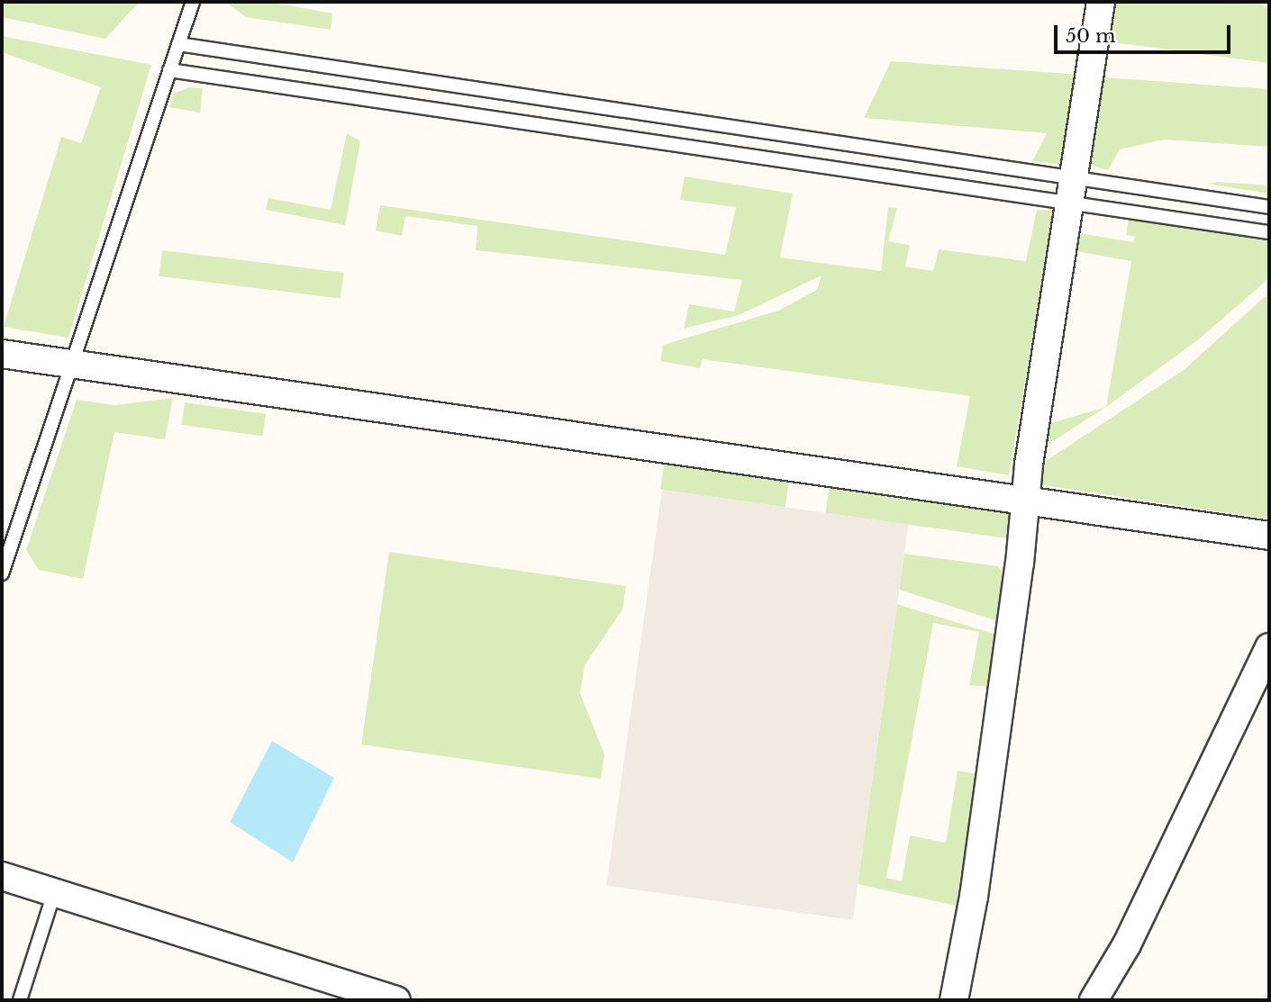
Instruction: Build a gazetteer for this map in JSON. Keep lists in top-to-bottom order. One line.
{"scale_bar":"50 m"}
